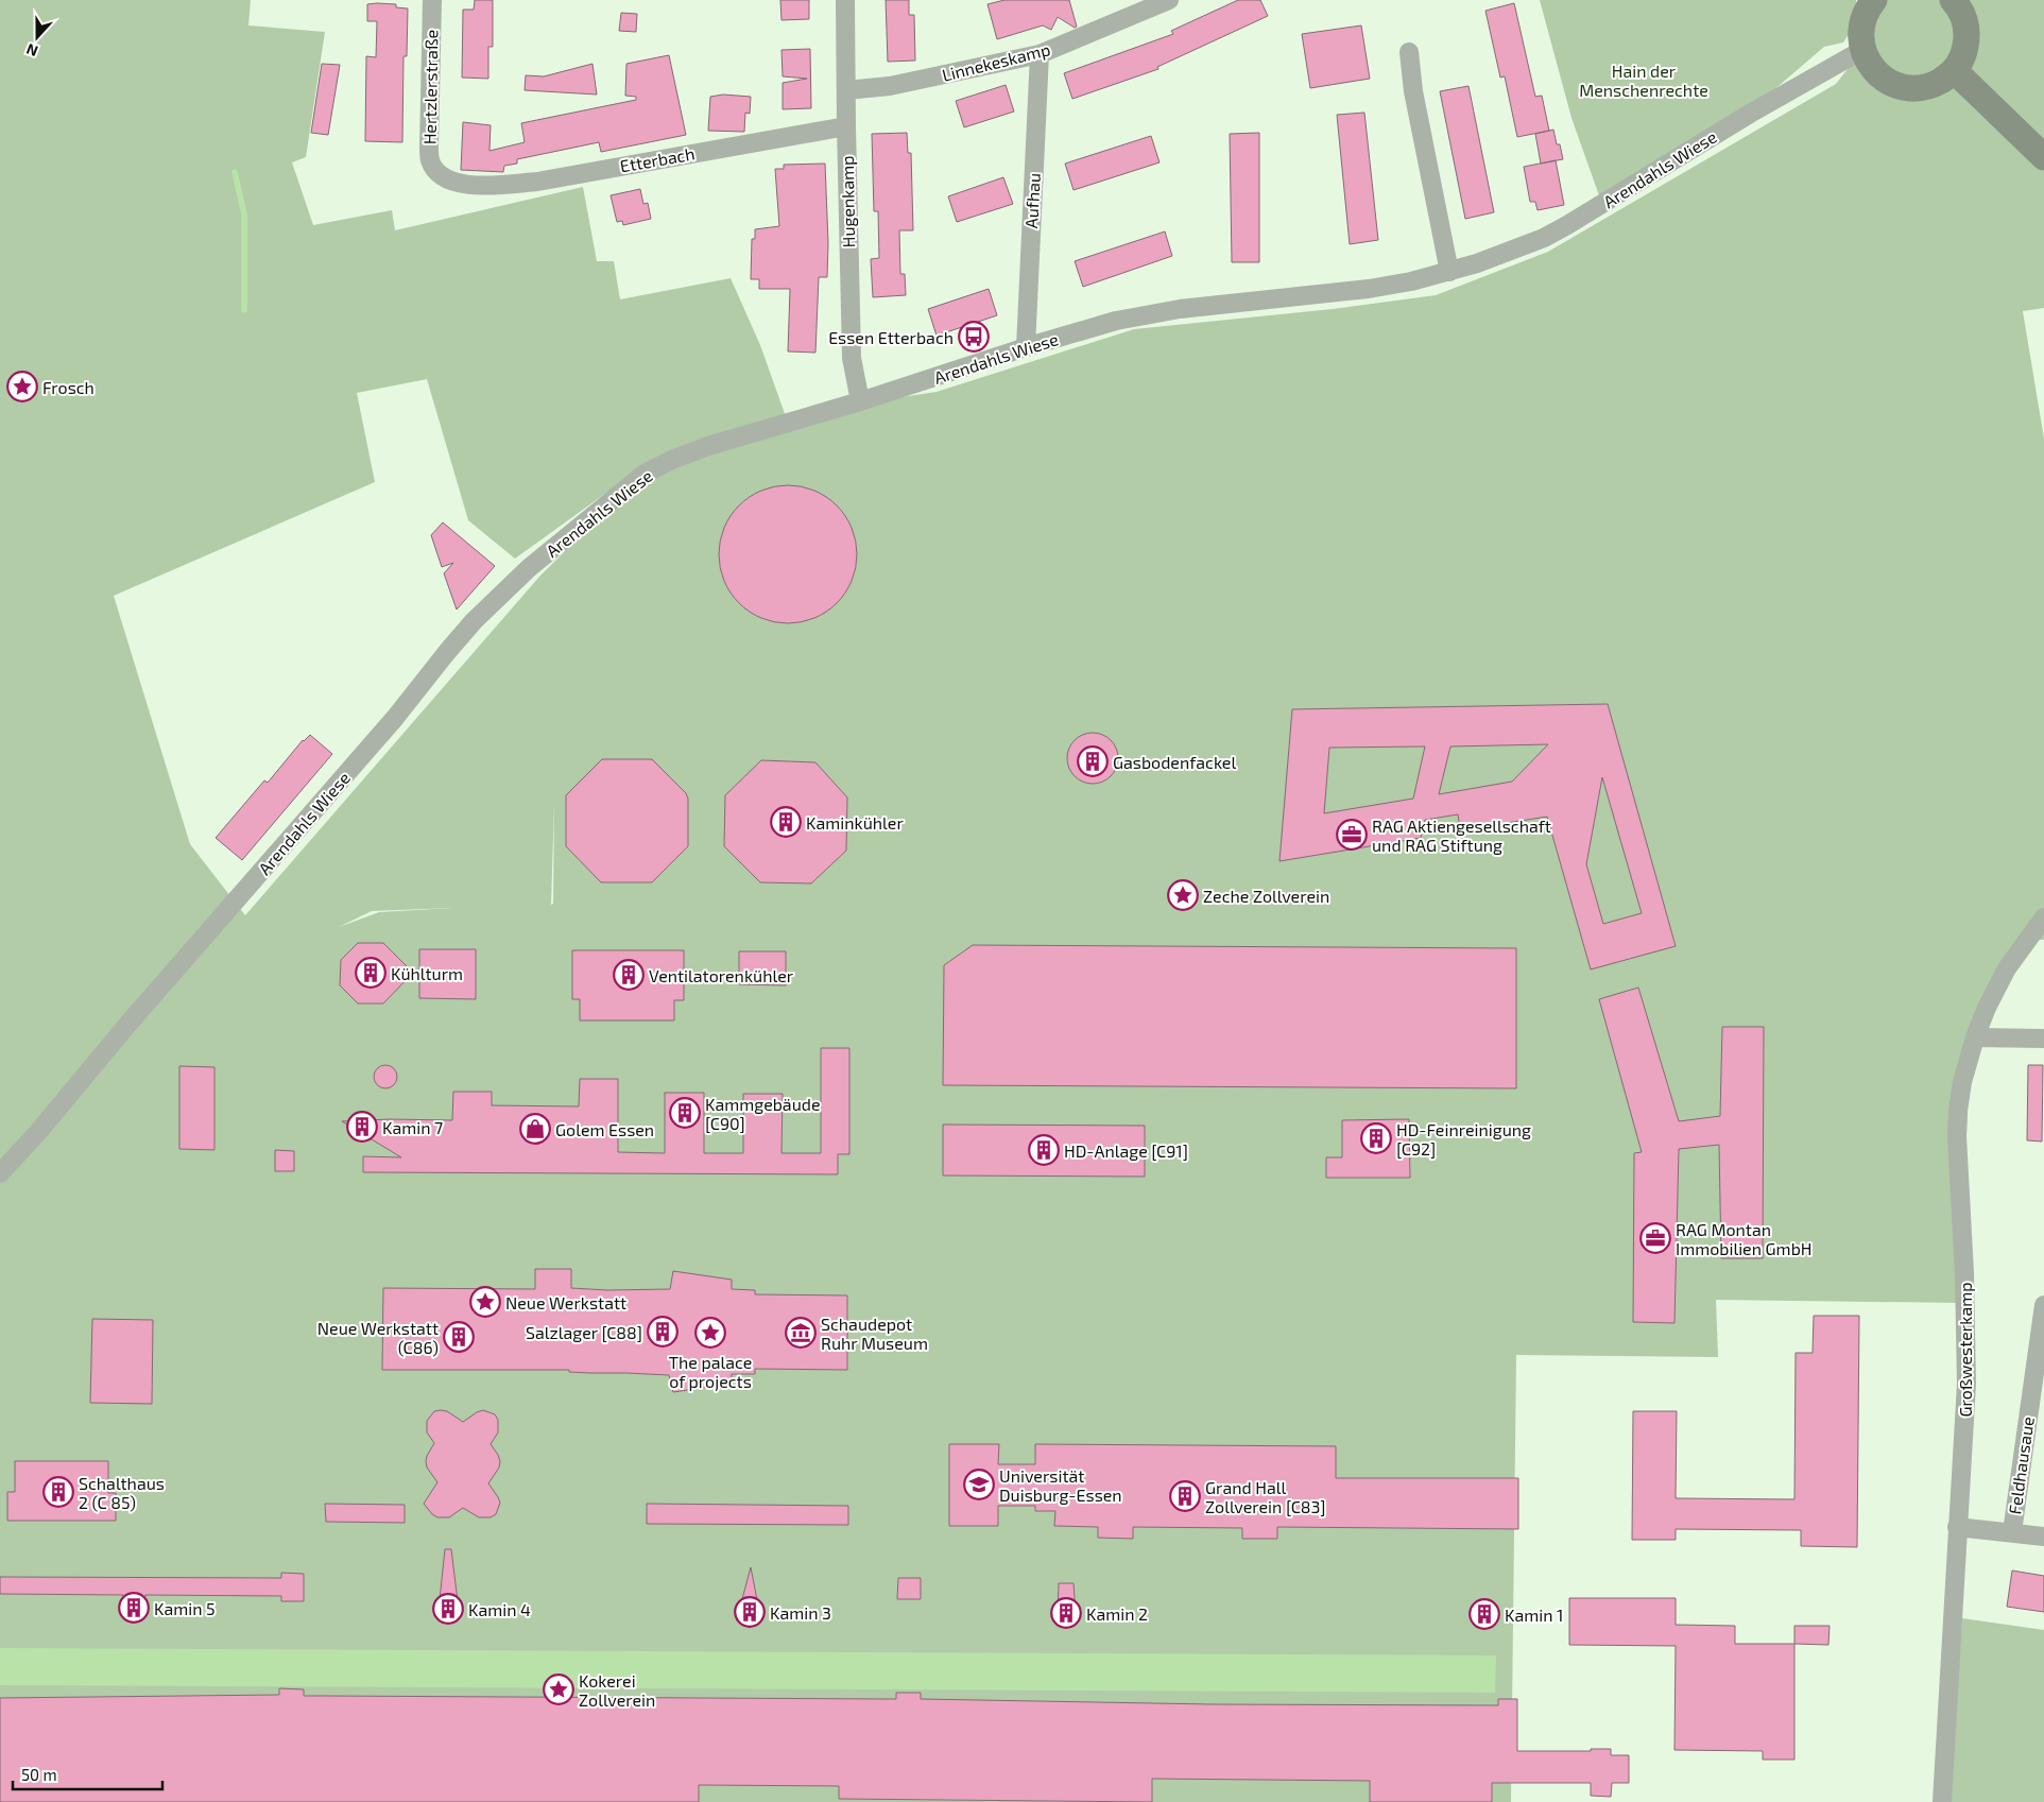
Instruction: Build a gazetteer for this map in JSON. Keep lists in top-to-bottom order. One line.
{"streets":{"street":["Linnekeskamp","Hertzlerstraße","Etterbach","Arendahls Wiese","Aufhau","Hugenkamp","Großwesterkamp","Feldhausaue"]},"crossings":[["Linnekeskamp","Aufhau"],["Linnekeskamp","Hugenkamp"],["Hertzlerstraße","Etterbach"],["Etterbach","Hugenkamp"],["Arendahls Wiese","Aufhau"],["Arendahls Wiese","Hugenkamp"]],"parks":["Hain der Menschenrechte"],"places":{"bus stop":["Essen Etterbach"],"place":["Frosch","Zeche Zollverein","Neue Werkstatt","The palace of projects","Kokerei Zollverein"],"building":["Gasbodenfackel","Kaminkühler","Kühlturm","Ventilatorenkühler","Kammgebäude [C90]","Kamin 7","HD-Feinreinigung [C92]","HD-Anlage [C91]","Salzlager [C88]","Neue Werkstatt (C86)","Schalthaus 2 (C 85)","Grand Hall Zollverein [C83]","Kamin 5","Kamin 4","Kamin 3","Kamin 2","Kamin 1"],"office":["RAG Aktiengesellschaft und RAG Stiftung","RAG Montan Immobilien GmbH"],"shop":["Golem Essen"],"museum":["Schaudepot Ruhr Museum"],"school or university":["Universität Duisburg-Essen"]},"scale_bar":"50 m","north":"bottom"}
